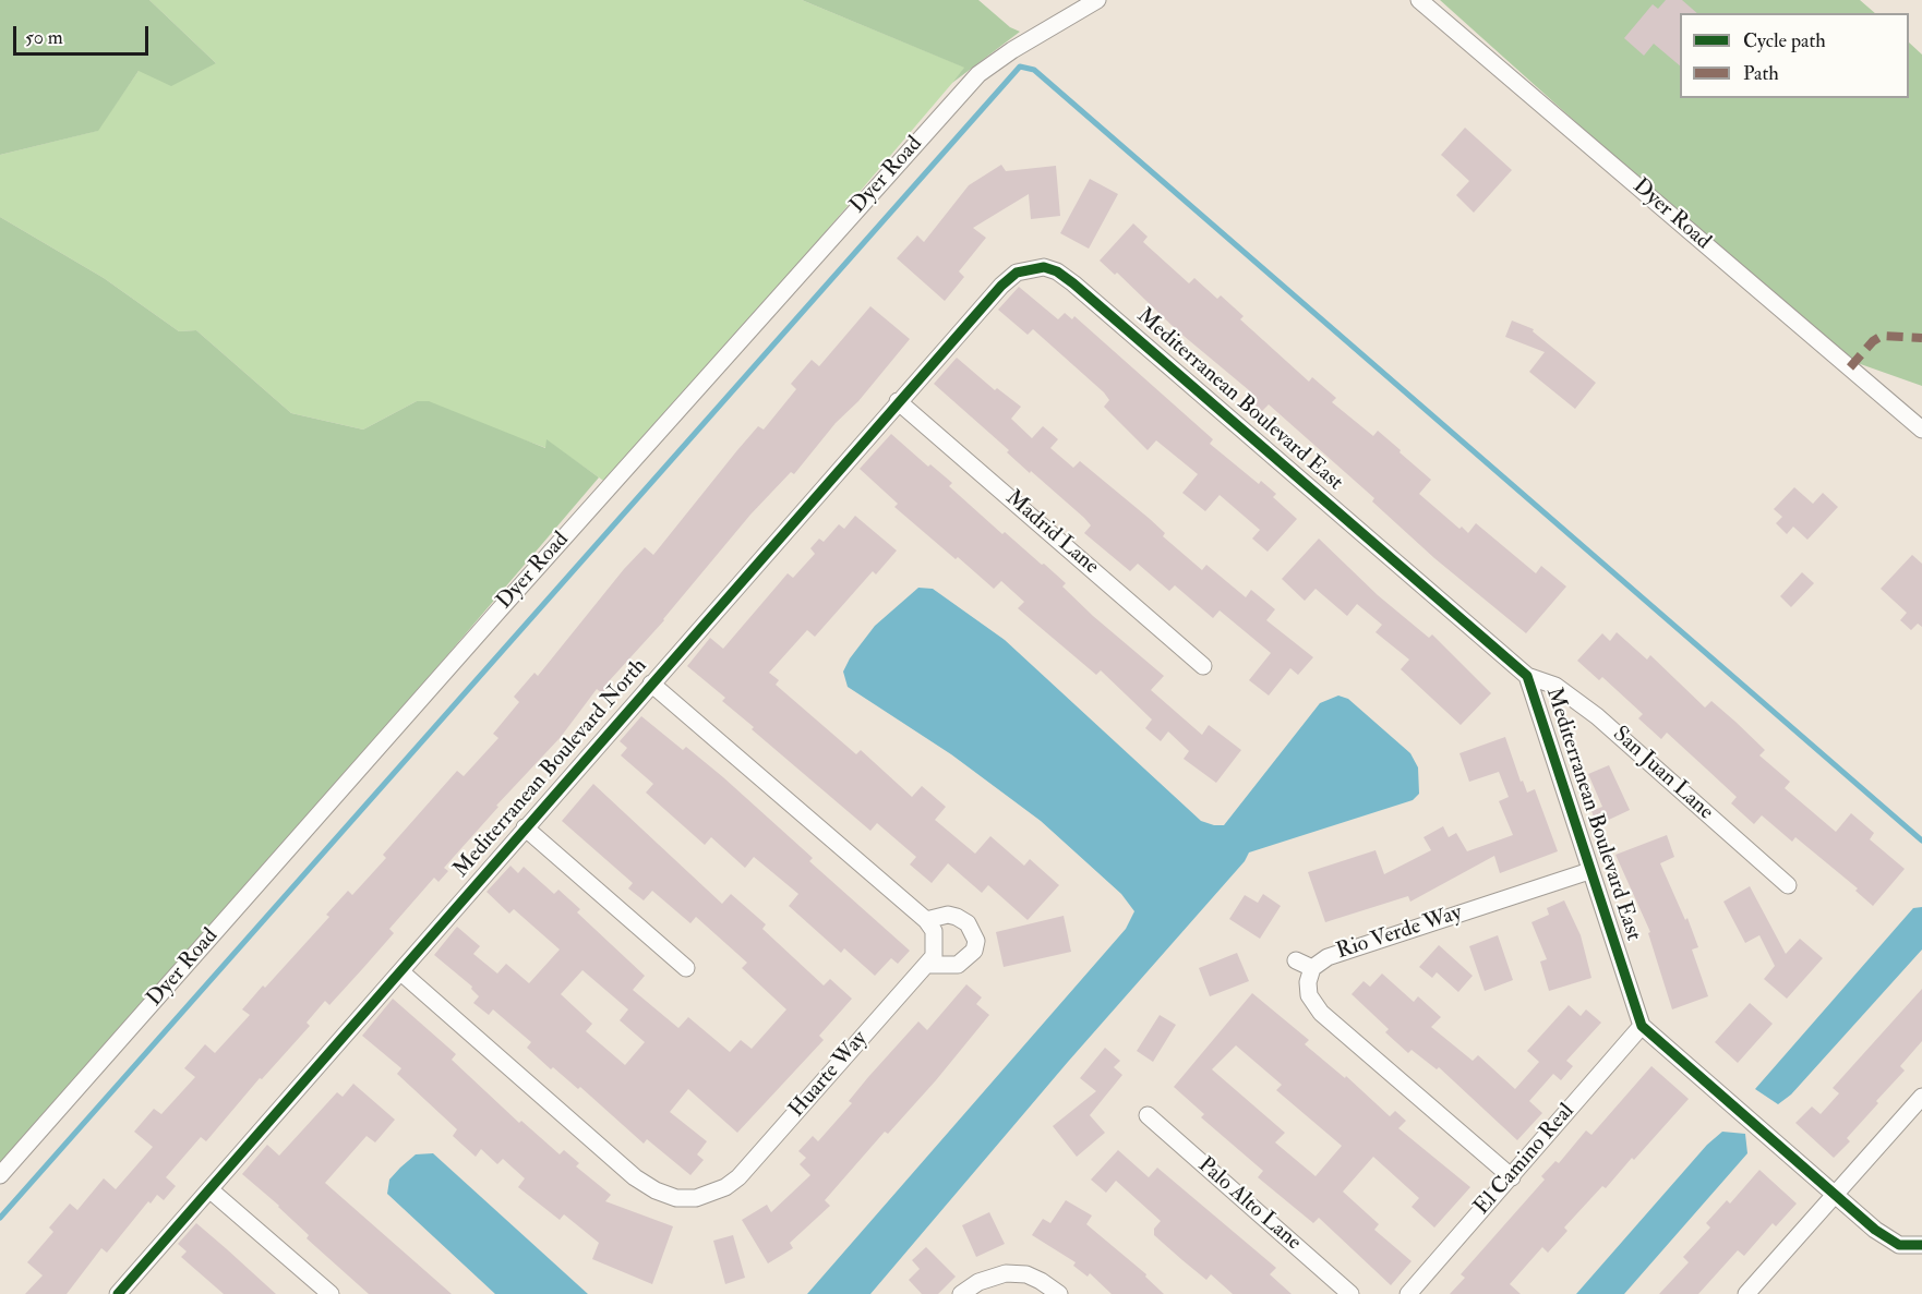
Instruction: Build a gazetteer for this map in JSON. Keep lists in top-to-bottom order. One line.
{"streets":{"street":["Dyer Road","Mediterranean Boulevard East","Madrid Lane","Mediterranean Boulevard North","San Juan Lane","Rio Verde Way","Huarte Way","El Camino Real","Palo Alto Lane"]},"crossings":[["Mediterranean Boulevard East","Mediterranean Boulevard North"],["Mediterranean Boulevard East","San Juan Lane"],["Mediterranean Boulevard East","Rio Verde Way"],["Mediterranean Boulevard East","El Camino Real"],["Madrid Lane","Mediterranean Boulevard North"],["Mediterranean Boulevard North","Huarte Way"],["Rio Verde Way","El Camino Real"]],"legend":["Cycle path","Path"],"scale_bar":"50 m"}
